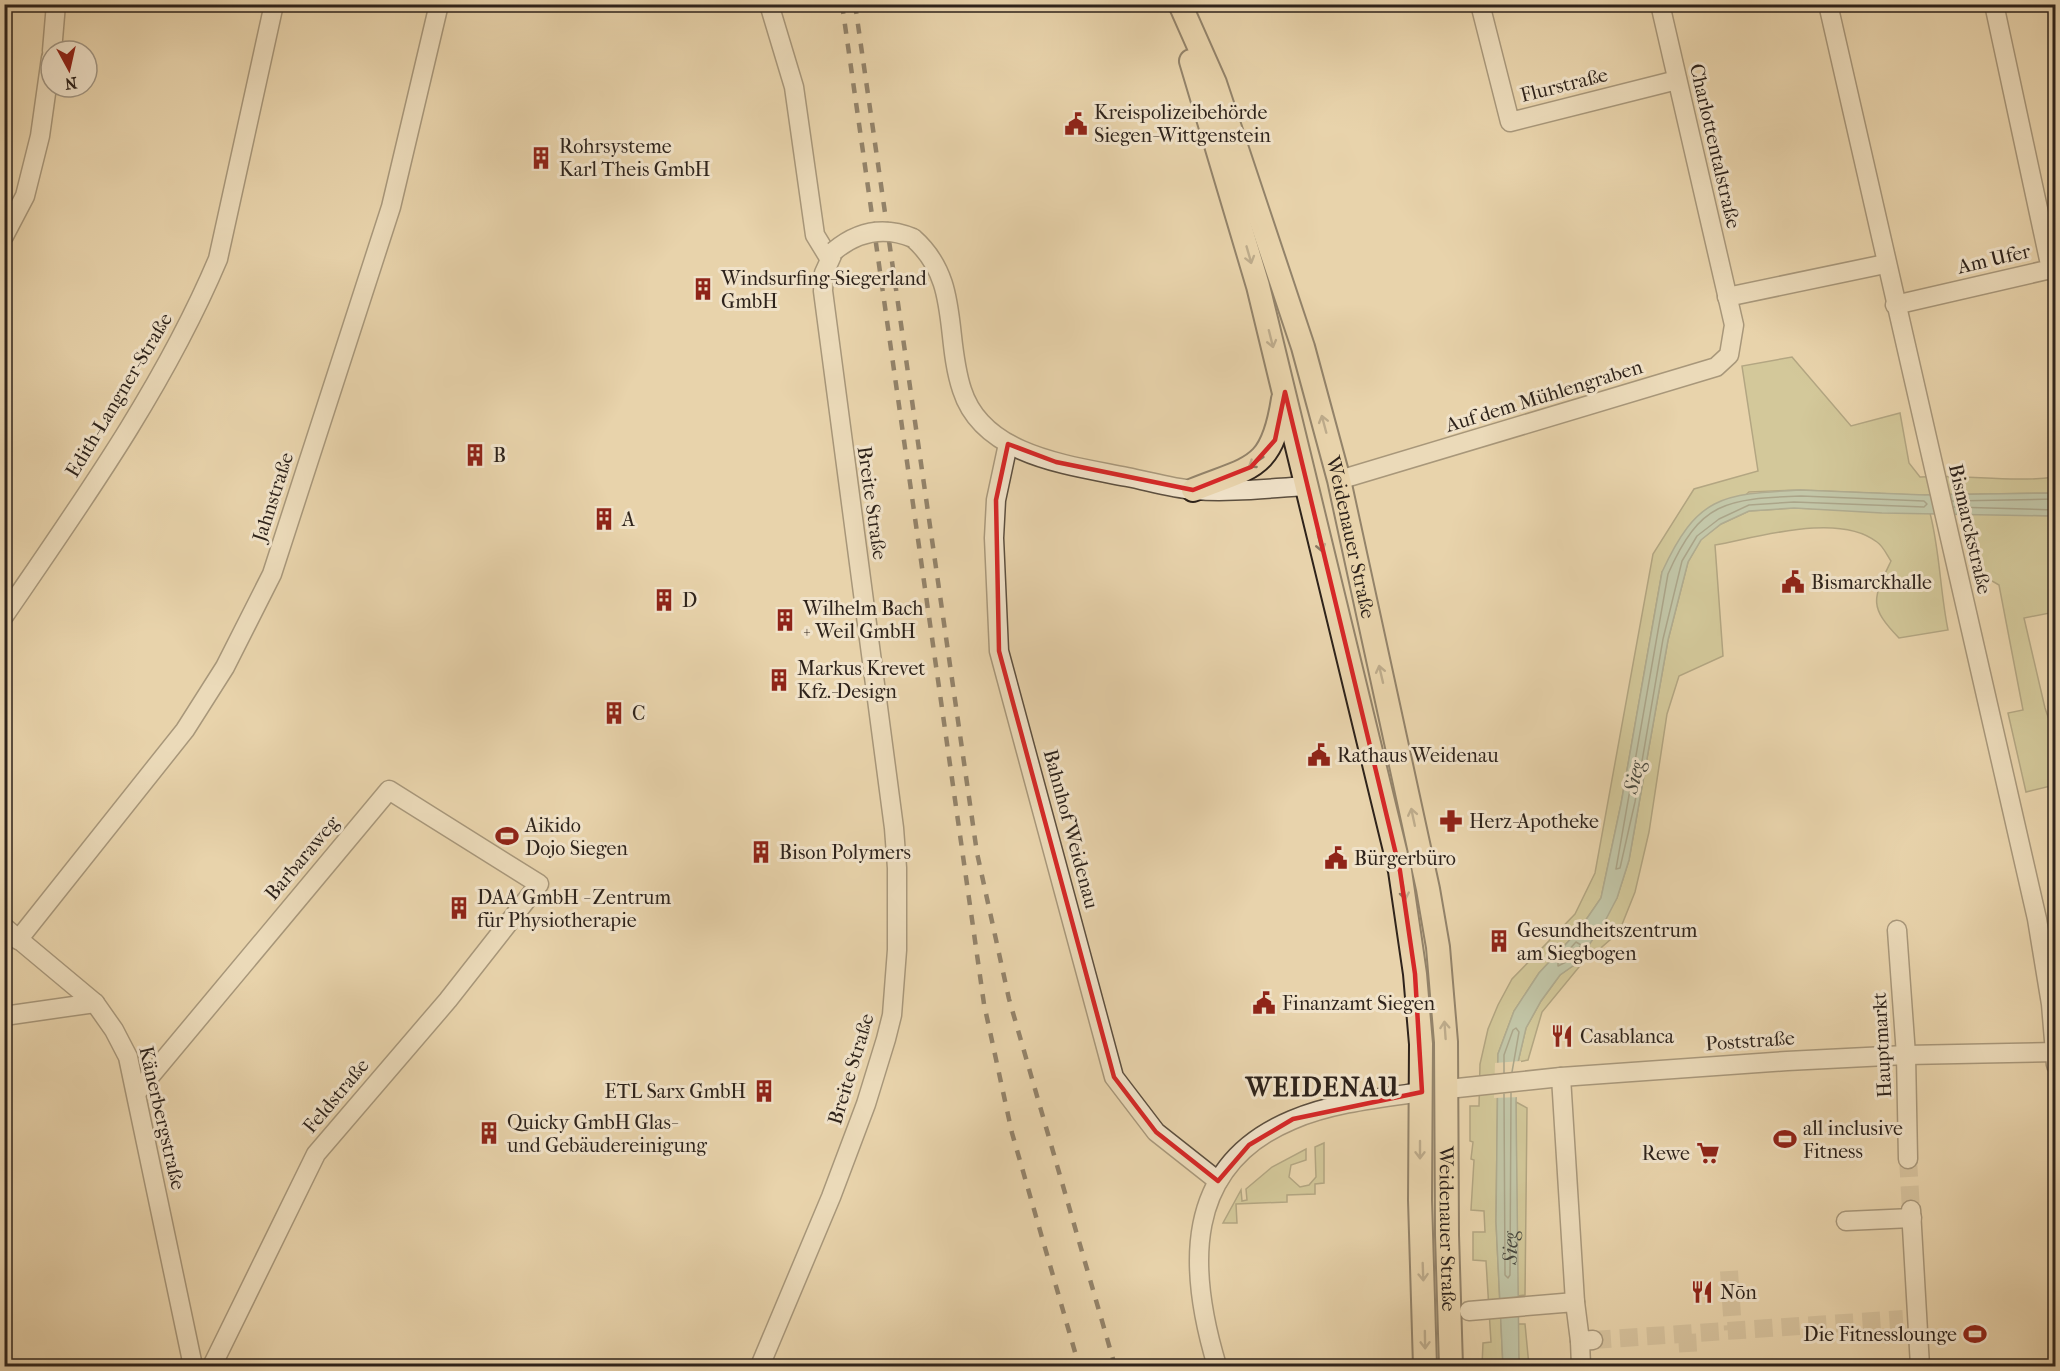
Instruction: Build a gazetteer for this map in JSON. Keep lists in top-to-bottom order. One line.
{"streets":{"main road":["Weidenauer Straße"],"street":["Flurstraße","Charlottentalstraße","Am Ufer","Edith-Langner-Straße","Auf dem Mühlengraben","Jahnstraße","Breite Straße","Bismarckstraße","Bahnhof Weidenau","Barbaraweg","Poststraße","Hauptmarkt","Feldstraße","Känerbergstraße"]},"crossings":[["Flurstraße","Charlottentalstraße"],["Charlottentalstraße","Auf dem Mühlengraben"],["Am Ufer","Bismarckstraße"],["Auf dem Mühlengraben","Weidenauer Straße"],["Jahnstraße","Känerbergstraße"],["Bismarckstraße","Poststraße"],["Weidenauer Straße","Poststraße"],["Barbaraweg","Feldstraße"],["Barbaraweg","Känerbergstraße"],["Poststraße","Hauptmarkt"]],"districts":["WEIDENAU"],"water":["Sieg"],"places":{"public building":["Kreispolizeibehörde Siegen-Wittgenstein","Bismarckhalle","Rathaus Weidenau","Bürgerbüro","Finanzamt Siegen"],"building":["Rohrsysteme Karl Theis GmbH","Windsurfing-Siegerland GmbH","B","A","D","Wilhelm Bach + Weil GmbH","Markus Krevet Kfz.-Design","C","Bison Polymers","DAA GmbH - Zentrum für Physiotherapie","Gesundheitszentrum am Siegbogen","ETL Sarx GmbH","Quicky GmbH Glas- und Gebäudereinigung"],"pharmacy":["Herz-Apotheke"],"sports":["Aikido Dojo Siegen","all inclusive Fitness","Die Fitnesslounge"],"restaurant":["Casablanca","Nōn"],"supermarket":["Rewe"]},"north":"bottom"}
